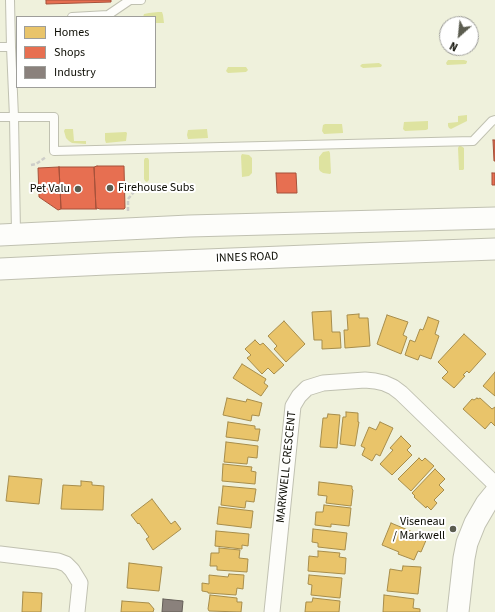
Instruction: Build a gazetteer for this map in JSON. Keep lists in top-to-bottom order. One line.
{"streets":{"main road":["INNES ROAD"],"street":["MARKWELL CRESCENT"]},"places":["Firehouse Subs","Pet Valu","Viseneau / Markwell"],"legend":["Homes","Shops","Industry"],"north":"bottom left"}
